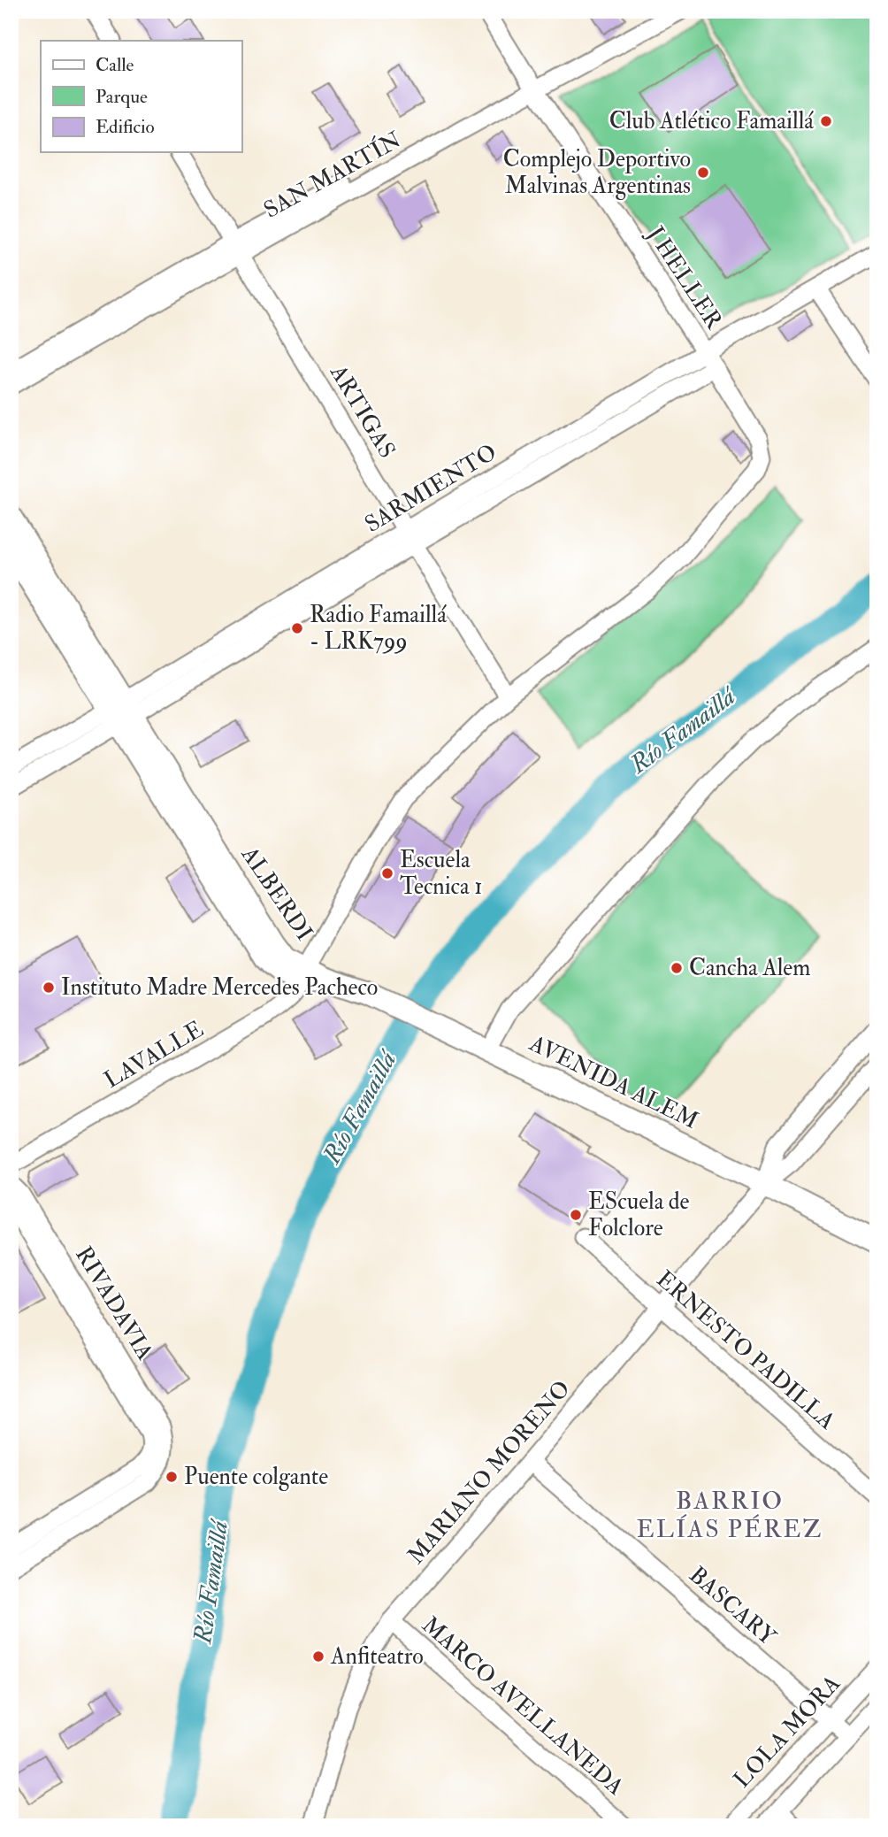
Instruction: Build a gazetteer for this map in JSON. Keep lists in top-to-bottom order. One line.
{"streets":{"street":["SAN MARTÍN","J HELLER","ARTIGAS","SARMIENTO","ALBERDI","LAVALLE","AVENIDA ALEM","RIVADAVIA","ERNESTO PADILLA","MARIANO MORENO","BASCARY","MARCO AVELLANEDA","LOLA MORA"]},"crossings":[["SAN MARTÍN","J HELLER"],["SAN MARTÍN","ARTIGAS"],["J HELLER","ARTIGAS"],["J HELLER","SARMIENTO"],["J HELLER","LAVALLE"],["ARTIGAS","SARMIENTO"],["ARTIGAS","LAVALLE"],["SARMIENTO","ALBERDI"],["ALBERDI","LAVALLE"],["ALBERDI","AVENIDA ALEM"],["LAVALLE","AVENIDA ALEM"],["AVENIDA ALEM","MARIANO MORENO"],["ERNESTO PADILLA","MARIANO MORENO"],["MARIANO MORENO","BASCARY"],["MARIANO MORENO","MARCO AVELLANEDA"],["BASCARY","LOLA MORA"]],"districts":["BARRIO ELÍAS PÉREZ"],"water":["Río Famaillá"],"places":["Club Atlético Famaillá","Complejo Deportivo Malvinas Argentinas","Radio Famaillá - LRK799","Escuela Tecnica 1","Cancha Alem","Instituto Madre Mercedes Pacheco","EScuela de Folclore","Puente colgante","Anfiteatro"],"legend":["Calle","Parque","Edificio"]}
